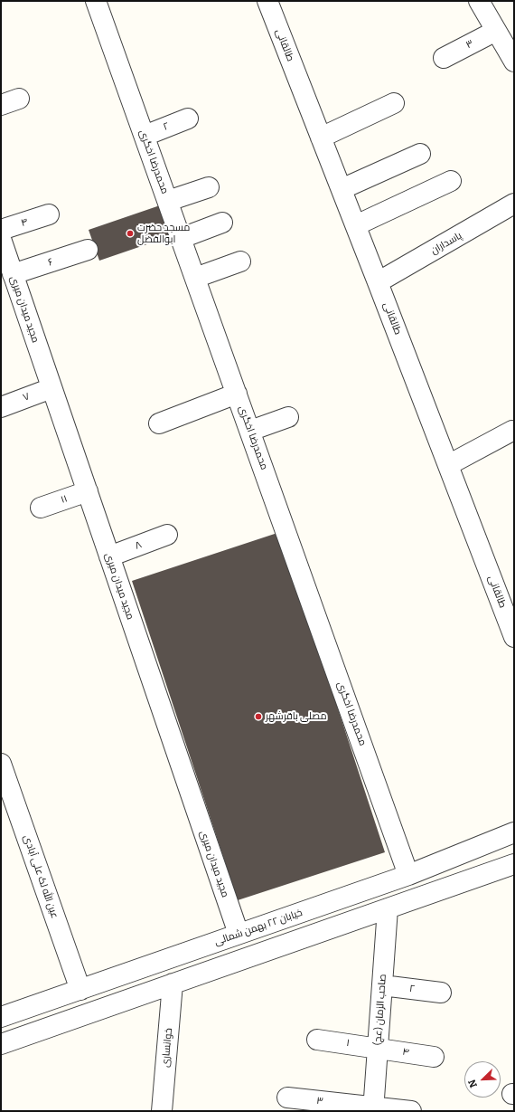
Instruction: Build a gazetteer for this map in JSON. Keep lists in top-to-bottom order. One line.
{"streets":{"street":["۳","طالقانی","۲","محمدرضا اخگری","۴","پاسداران","۶","مجید میدان میری","۷","۱۱","۸","عین الله لک علی آبادی","خیابان ۲۲ بهمن شمالی","صاحب الزمان (عج)","۱","خوانساری"]},"crossings":[["۳","صاحب الزمان (عج)"],["طالقانی","پاسداران"],["۲","محمدرضا اخگری"],["۲","صاحب الزمان (عج)"],["محمدرضا اخگری","خیابان ۲۲ بهمن شمالی"],["۴","صاحب الزمان (عج)"],["۴","۱"],["۶","مجید میدان میری"],["مجید میدان میری","۷"],["مجید میدان میری","۱۱"],["مجید میدان میری","۸"],["مجید میدان میری","خیابان ۲۲ بهمن شمالی"],["عین الله لک علی آبادی","خیابان ۲۲ بهمن شمالی"],["صاحب الزمان (عج)","۱"]],"places":["مسجد حضرت ابوالفضل","مصلی باقرشهر"],"north":"bottom left"}
